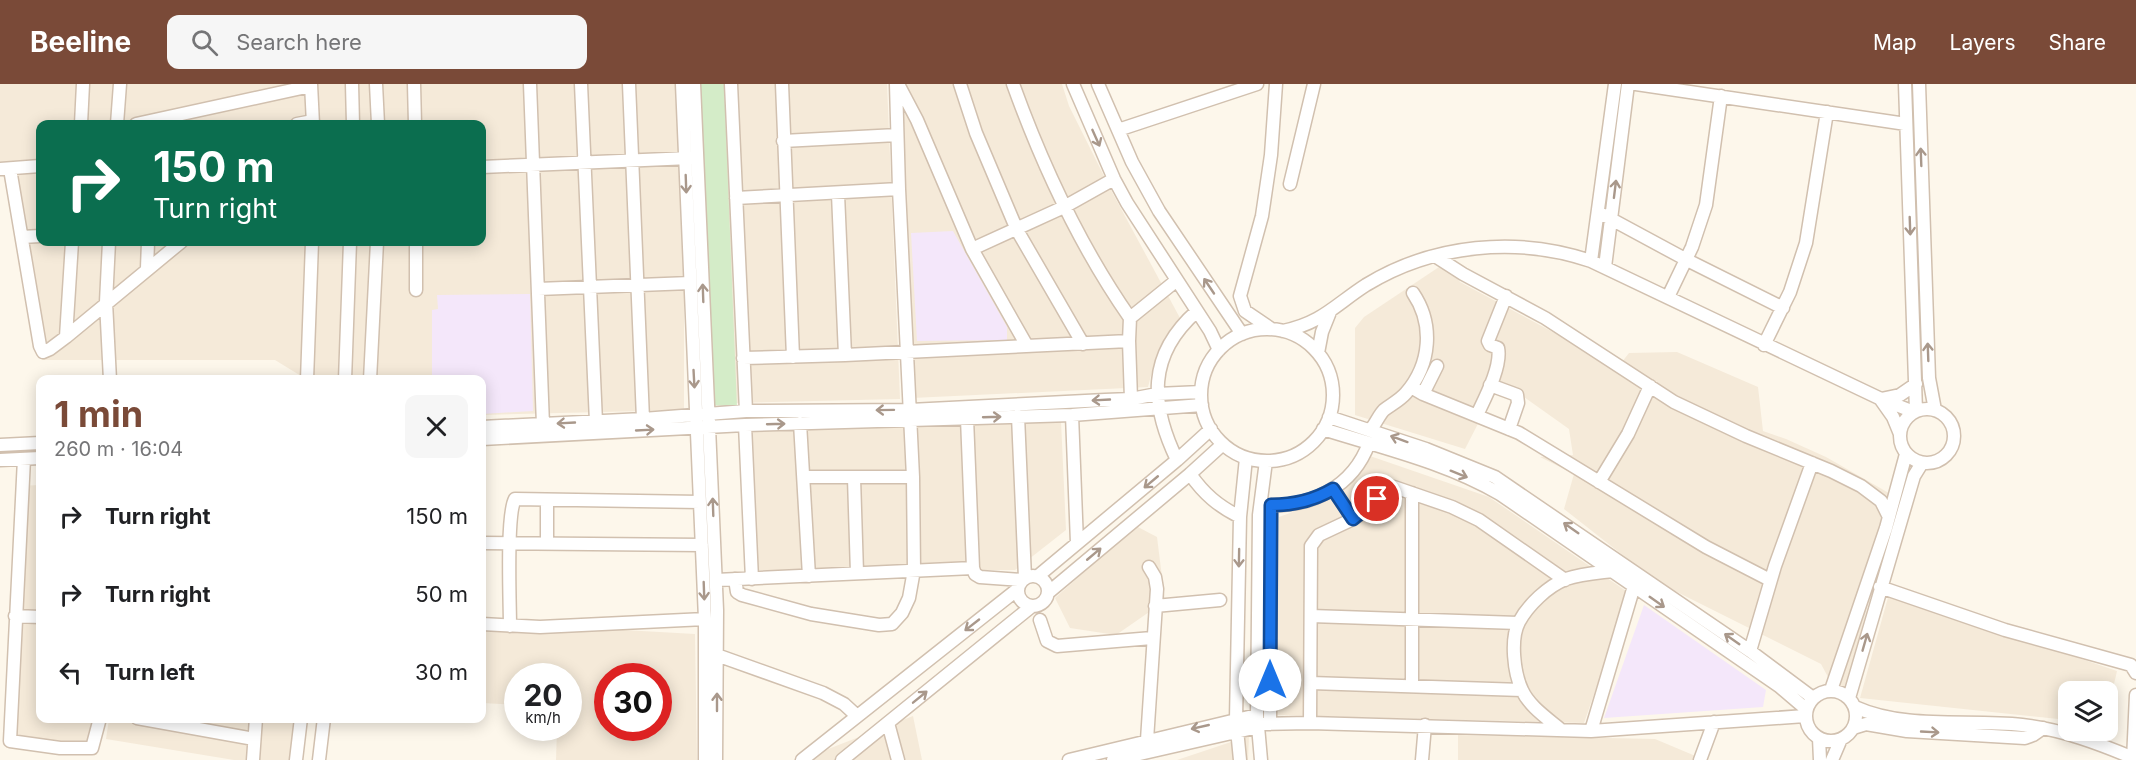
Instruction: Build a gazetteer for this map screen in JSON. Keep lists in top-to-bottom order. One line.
{"page":{"header":"Beeline","search":"Search here","nav":["Map","Layers","Share"],"turn":["150 m","Turn right"],"heading":["1 min","260 m · 16:04"],"list":[{"name":"Turn right","value":"150 m"},{"name":"Turn right","value":"50 m"},{"name":"Turn left","value":"30 m"}],"speed":"20 km/h","limit":"30"}}
